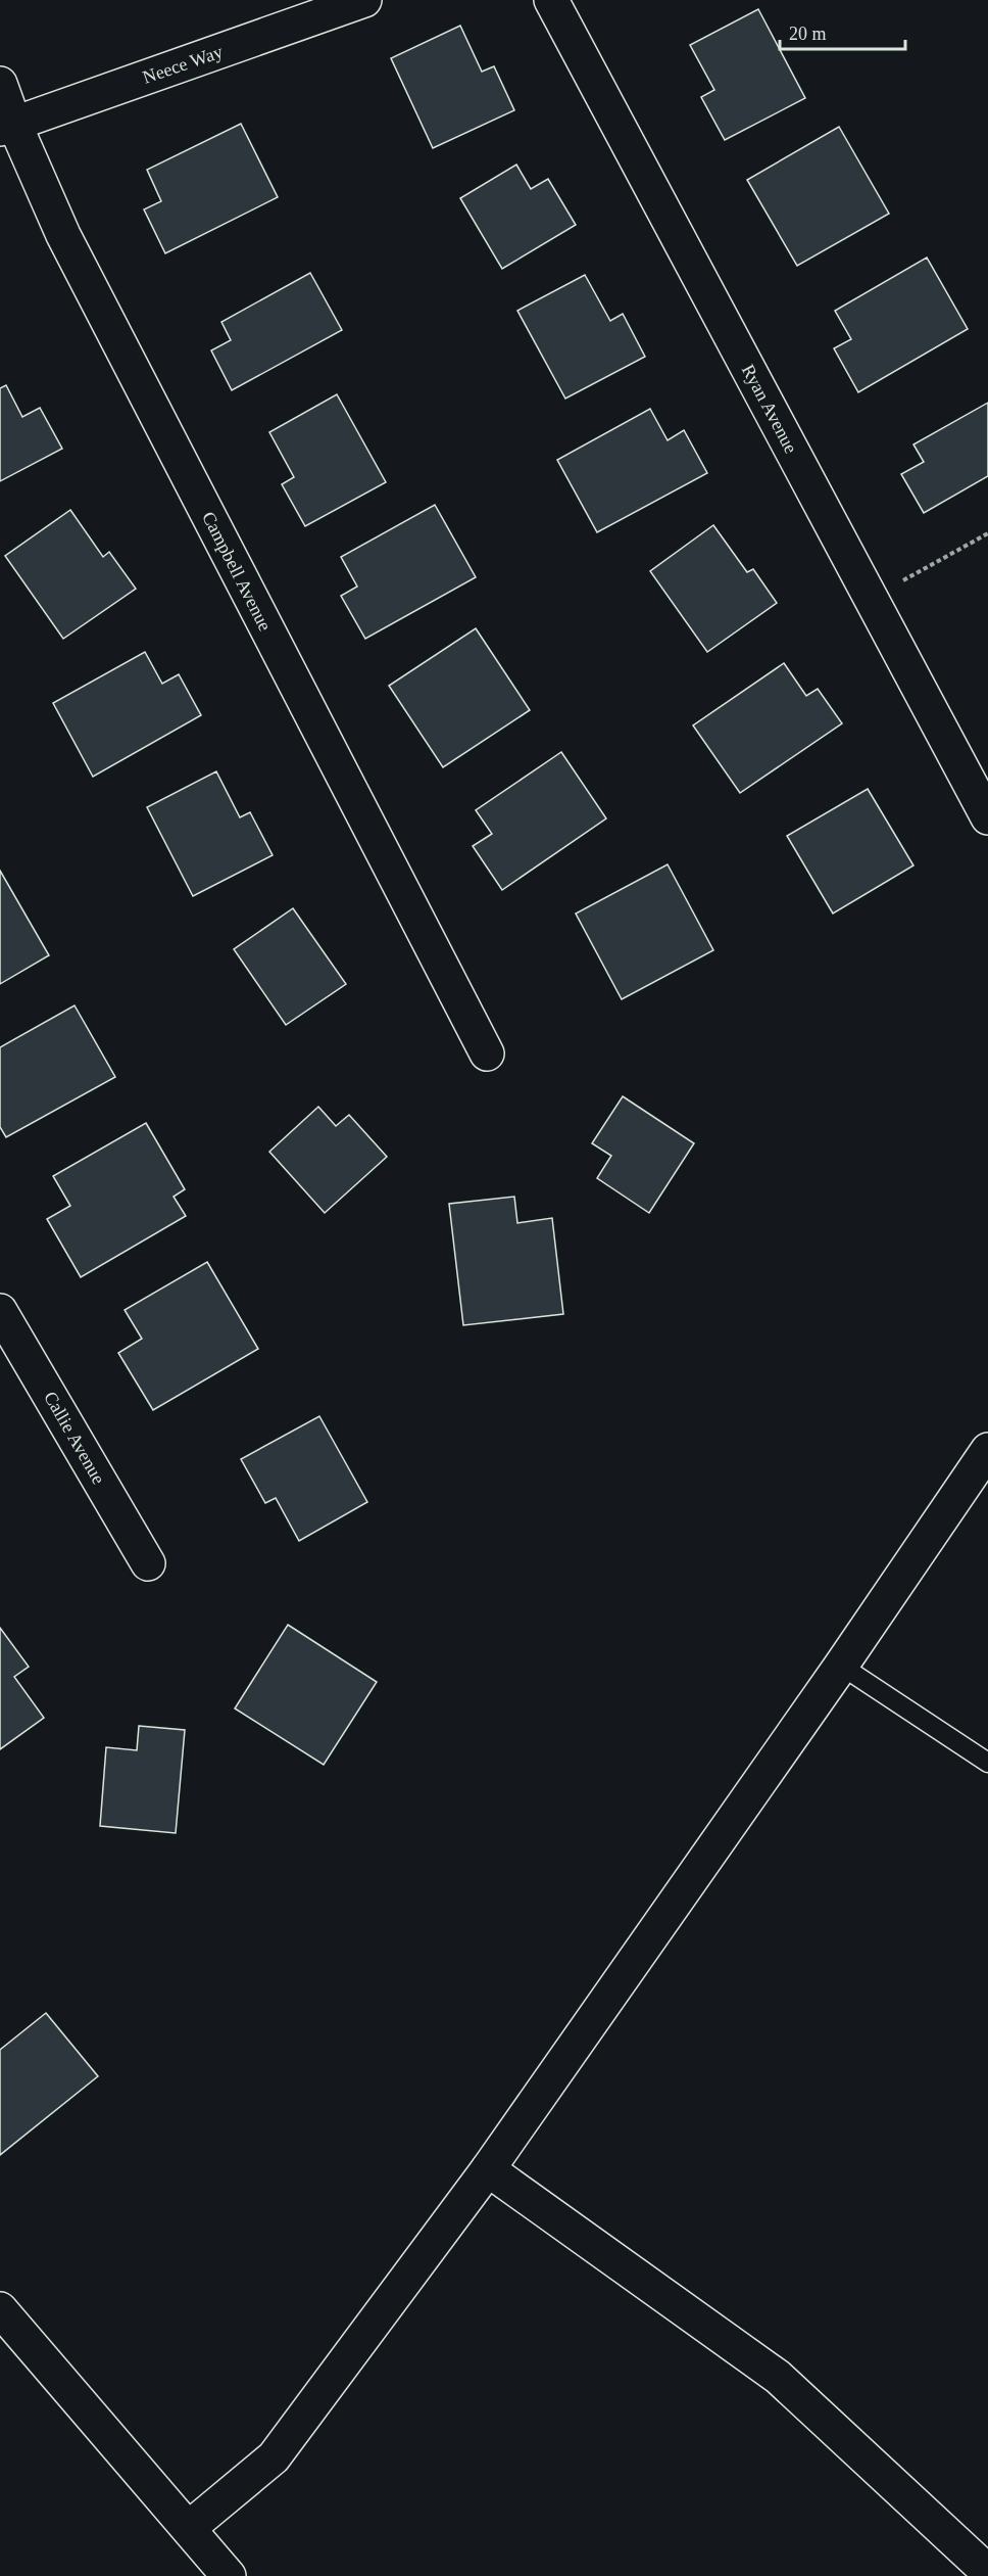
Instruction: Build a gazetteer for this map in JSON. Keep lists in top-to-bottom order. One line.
{"streets":{"street":["Neece Way","Ryan Avenue","Campbell Avenue","Callie Avenue"]},"crossings":[["Neece Way","Campbell Avenue"]],"scale_bar":"20 m"}
